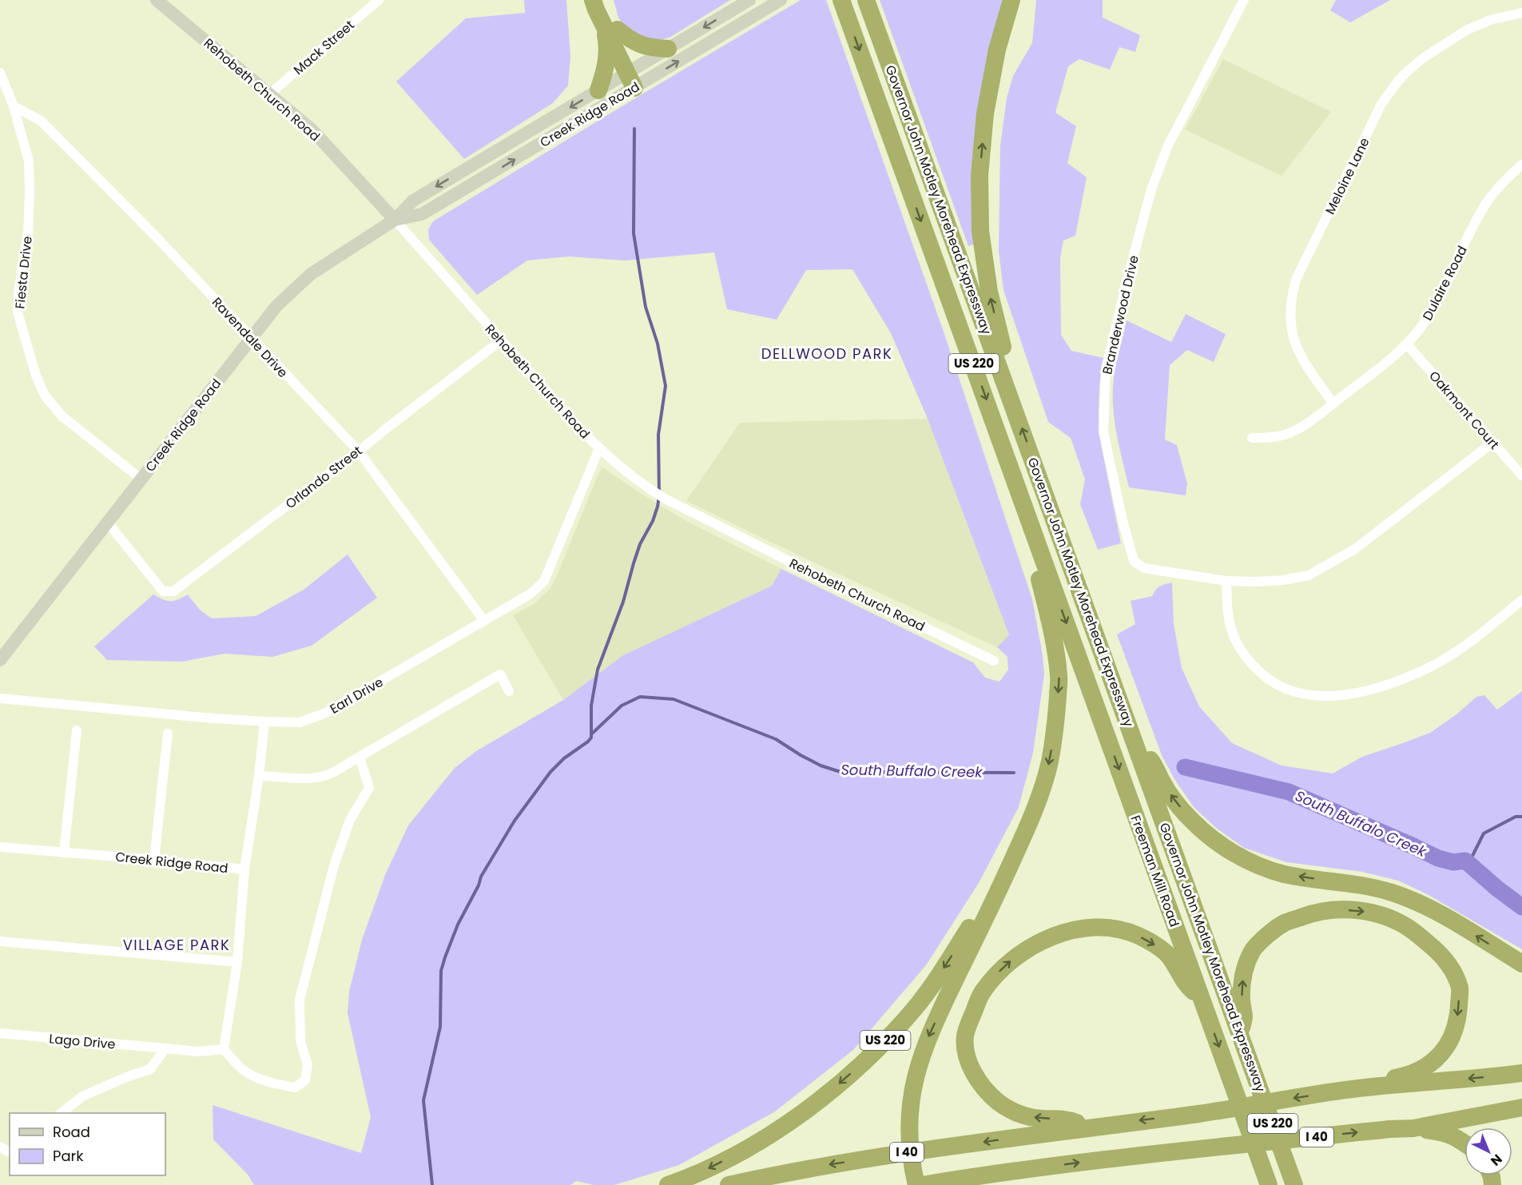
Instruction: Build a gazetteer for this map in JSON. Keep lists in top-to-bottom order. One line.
{"streets":{"highway":["Governor John Motley Morehead Expressway","US 220","Freeman Mill Road","I 40"],"main road":["Rehobeth Church Road","Creek Ridge Road"],"street":["Mack Street","Meloine Lane","Fiesta Drive","Dulaire Road","Branderwood Drive","Ravendale Drive","Oakmont Court","Orlando Street","Earl Drive","Lago Drive"]},"crossings":[["Mack Street","Rehobeth Church Road"],["Rehobeth Church Road","Creek Ridge Road"],["Rehobeth Church Road","Orlando Street"],["Rehobeth Church Road","Earl Drive"],["Creek Ridge Road","Fiesta Drive"],["Creek Ridge Road","Ravendale Drive"],["Creek Ridge Road","Orlando Street"],["Creek Ridge Road","Lago Drive"],["Meloine Lane","Dulaire Road"],["Governor John Motley Morehead Expressway","US 220"],["Governor John Motley Morehead Expressway","Freeman Mill Road"],["Fiesta Drive","Ravendale Drive"],["Dulaire Road","Oakmont Court"],["Branderwood Drive","Oakmont Court"],["Ravendale Drive","Orlando Street"],["Ravendale Drive","Earl Drive"],["US 220","Freeman Mill Road"]],"districts":["DELLWOOD PARK","VILLAGE PARK"],"water":["South Buffalo Creek"],"legend":["Road","Park"],"north":"bottom right"}
